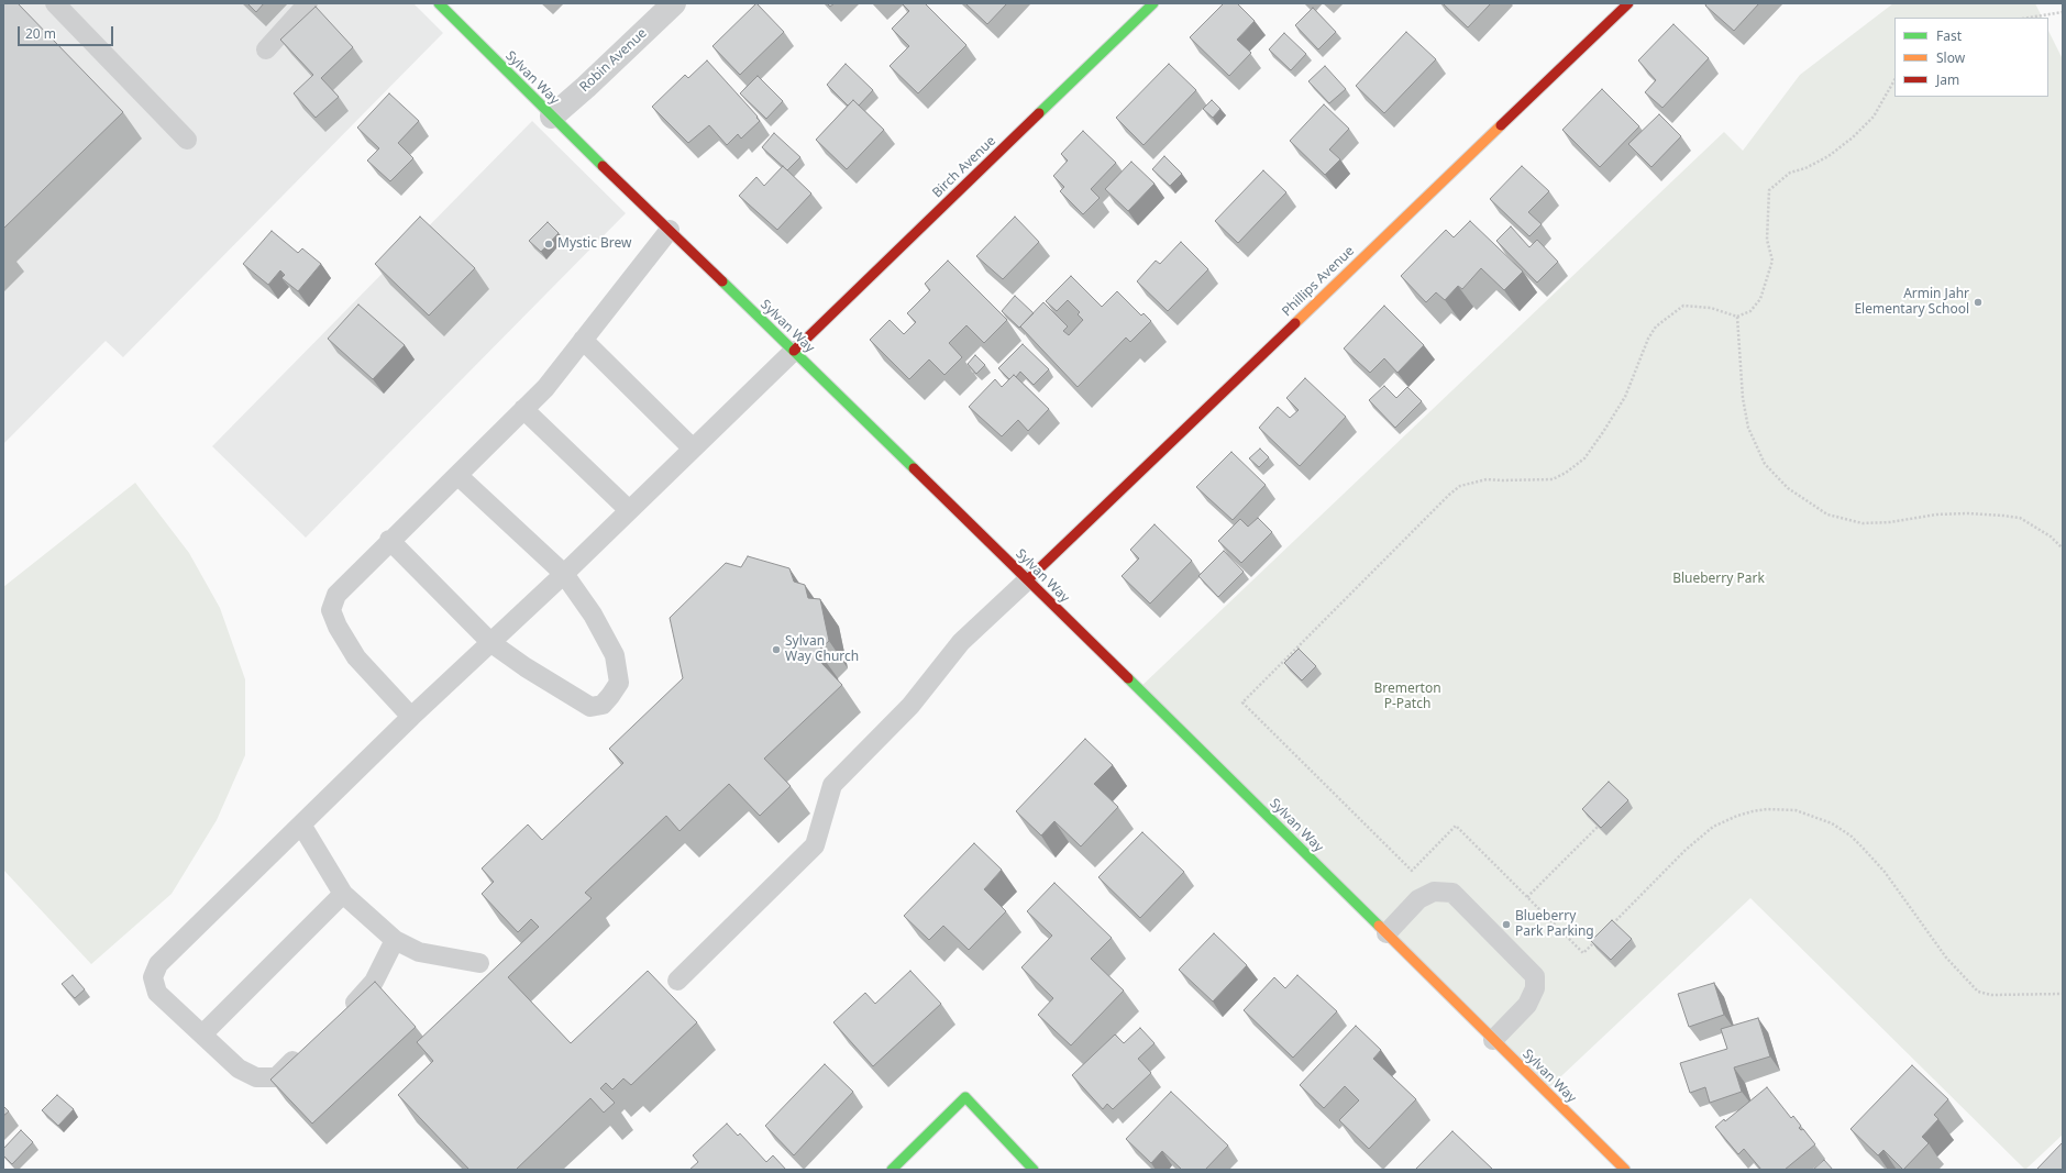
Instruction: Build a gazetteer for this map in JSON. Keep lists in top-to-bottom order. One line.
{"streets":{"main road":["Sylvan Way","Birch Avenue","Phillips Avenue"],"street":["Robin Avenue"]},"crossings":[["Robin Avenue","Sylvan Way"],["Sylvan Way","Birch Avenue"],["Sylvan Way","Phillips Avenue"]],"parks":["Blueberry Park","Bremerton P-Patch"],"places":["Mystic Brew","Armin Jahr Elementary School","Sylvan Way Church","Blueberry Park Parking"],"legend":["Fast","Slow","Jam"],"scale_bar":"20 m"}
